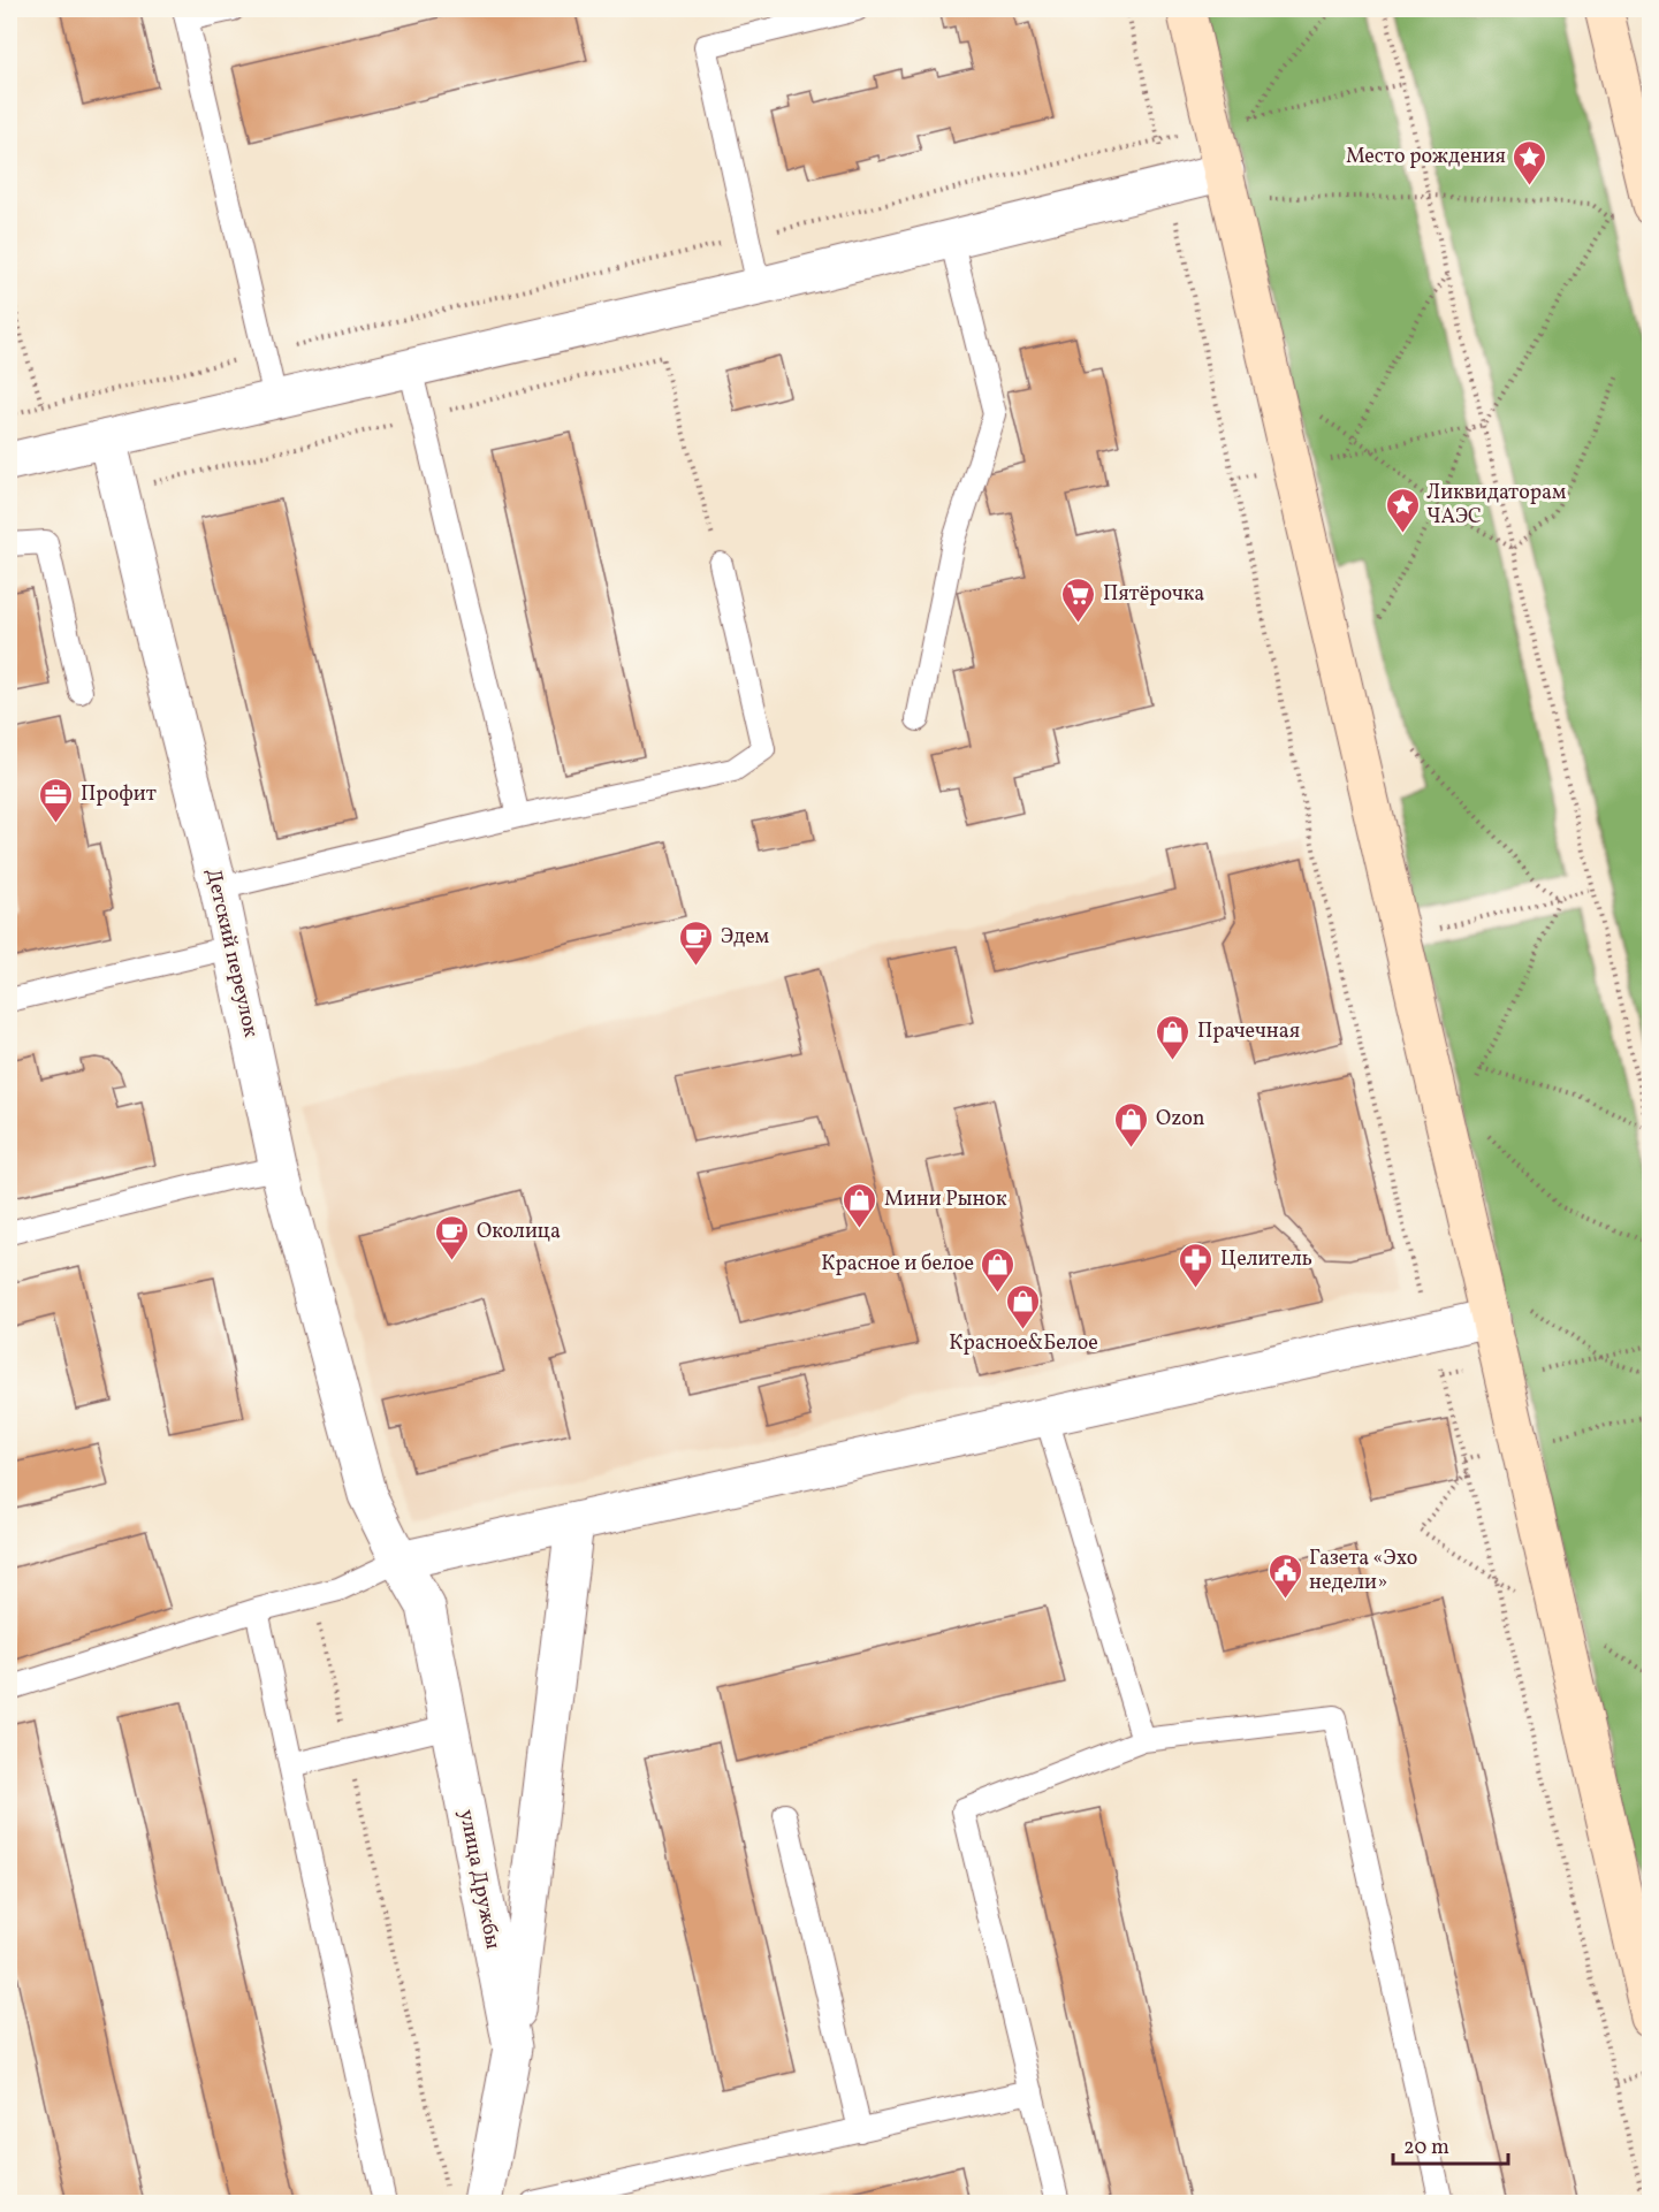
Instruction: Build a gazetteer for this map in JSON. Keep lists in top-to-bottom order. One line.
{"streets":{"street":["Детский переулок","улица Дружбы"]},"crossings":[["Детский переулок","улица Дружбы"]],"places":{"place":["Место рождения","Ликвидаторам ЧАЭС"],"supermarket":["Пятёрочка"],"office":["Профит"],"cafe":["Эдем","Околица"],"shop":["Прачечная","Ozon","Мини Рынок","Красное и белое","Красное&Белое"],"pharmacy":["Целитель"],"public building":["Газета «Эхо недели»"]},"scale_bar":"20 m"}
